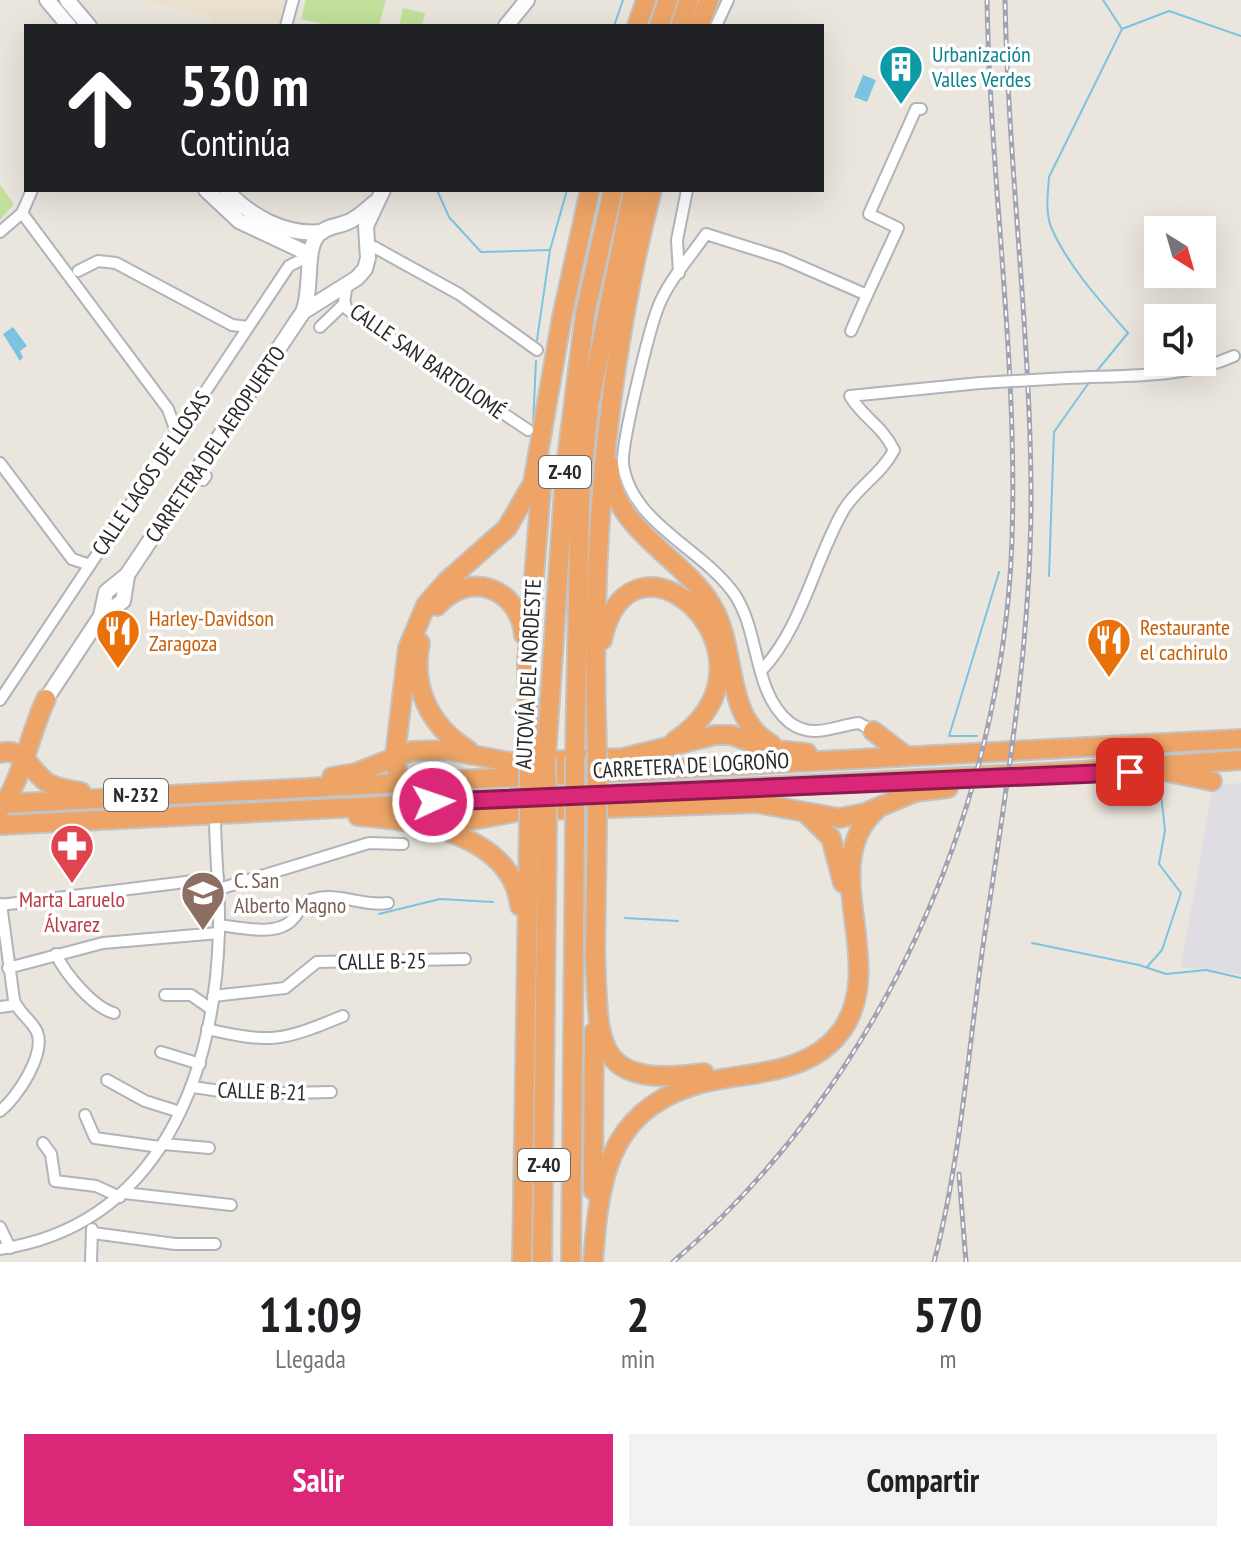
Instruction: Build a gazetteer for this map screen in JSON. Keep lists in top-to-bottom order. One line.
{"streets":{"highway":["Z-40","AUTOVÍA DEL NORDESTE","CARRETERA DE LOGROÑO","N-232"],"main road":["CARRETERA DEL AEROPUERTO"],"street":["CALLE SAN BARTOLOMÉ","CALLE LAGOS DE LLOSAS","CALLE B-25","CALLE B-21"]},"crossings":[["CALLE SAN BARTOLOMÉ","CARRETERA DEL AEROPUERTO"],["CALLE SAN BARTOLOMÉ","CALLE LAGOS DE LLOSAS"],["CARRETERA DEL AEROPUERTO","CALLE LAGOS DE LLOSAS"]],"places":{"building":["Urbanización Valles Verdes"],"restaurant":["Harley-Davidson Zaragoza","Restaurante el cachirulo"],"pharmacy":["Marta Laruelo Álvarez"],"school or university":["C. San Alberto Magno"]},"north":"bottom right","page":{"turn":["530 m","Continúa"],"eta":["11:09","Llegada","2","min","570","m"],"buttons":["Salir","Compartir"]}}
